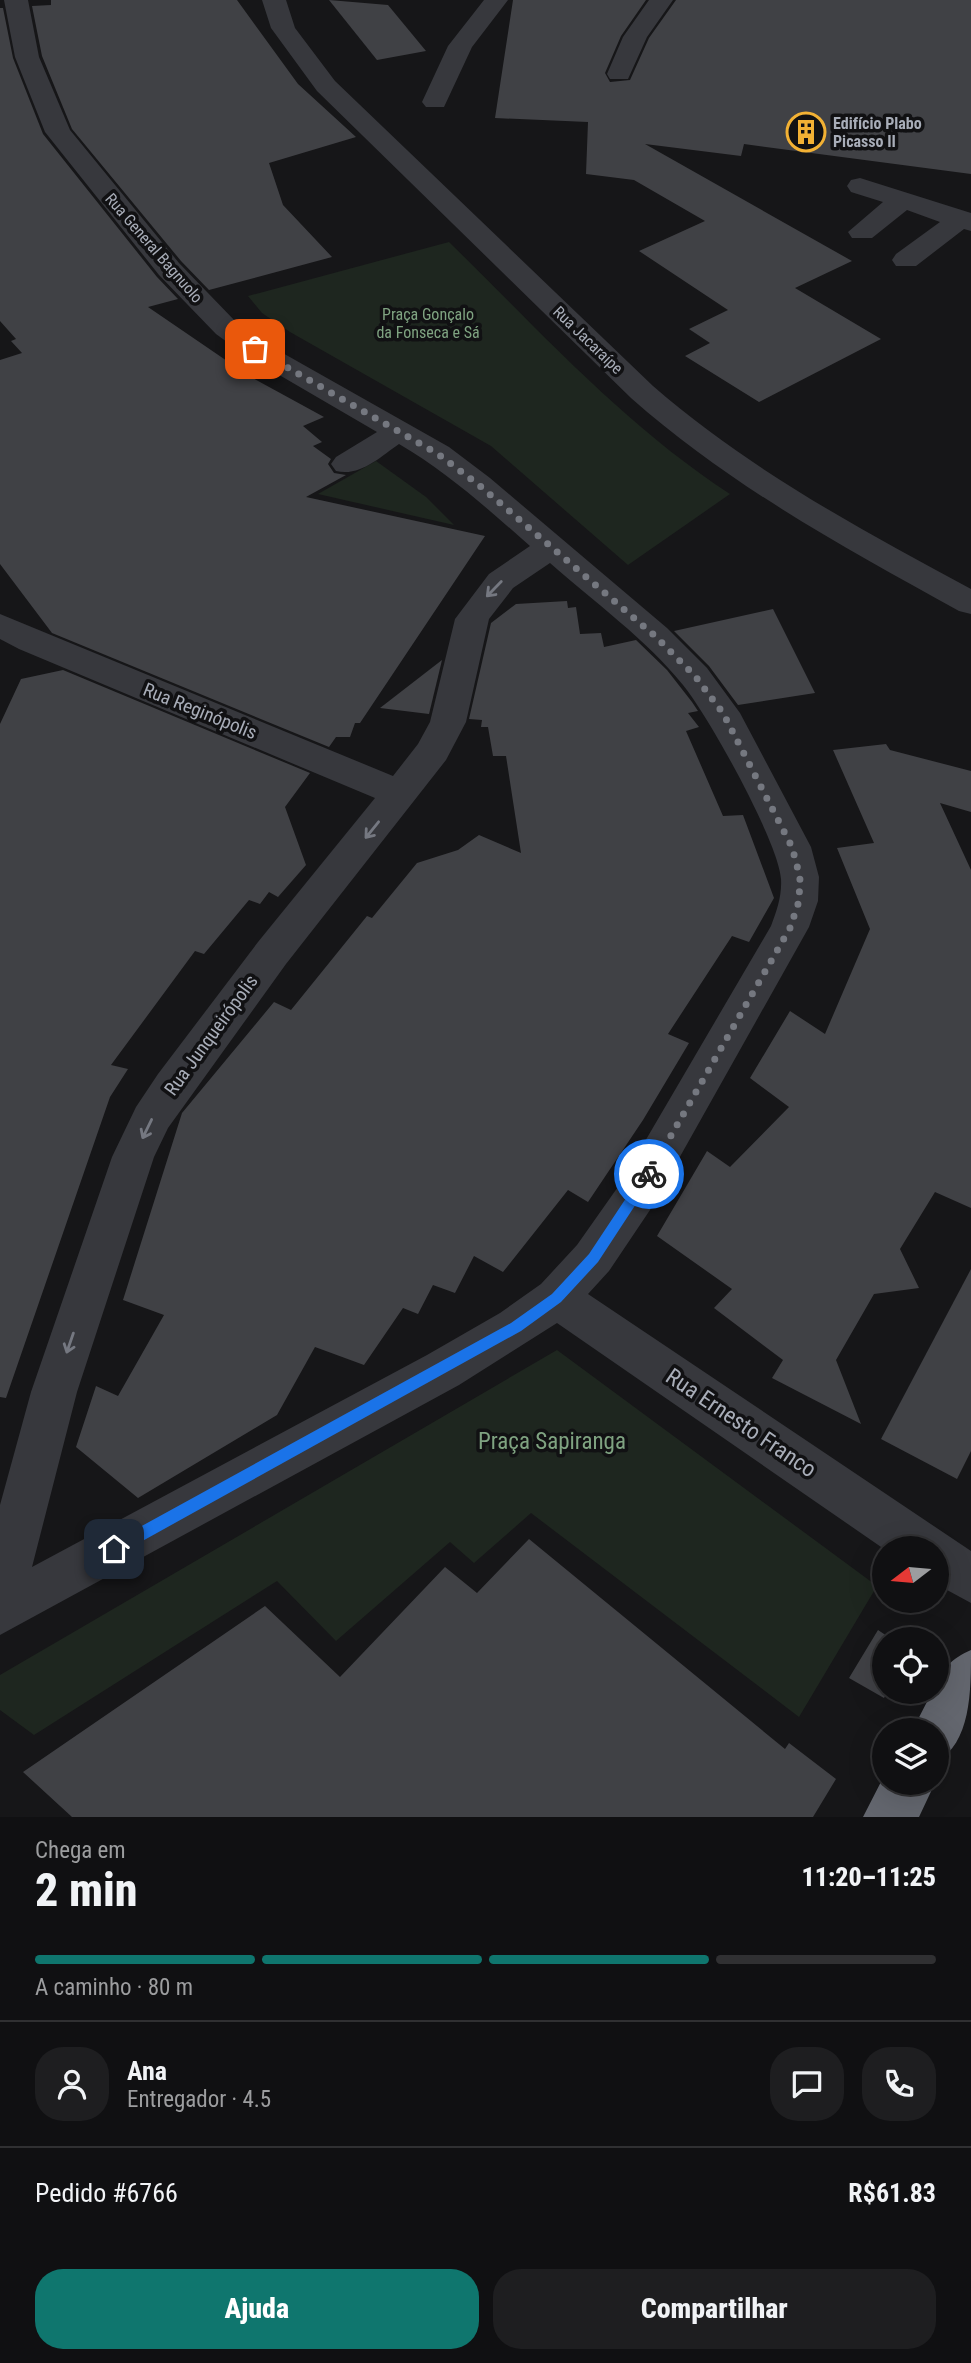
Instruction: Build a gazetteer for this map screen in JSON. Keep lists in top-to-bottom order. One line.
{"streets":{"street":["Rua General Bagnuolo","Rua Jacaraípe","Rua Reginópolis","Rua Junqueirópolis","Rua Ernesto Franco"]},"crossings":[["Rua General Bagnuolo","Rua Junqueirópolis"],["Rua General Bagnuolo","Rua Ernesto Franco"],["Rua Reginópolis","Rua Junqueirópolis"]],"one_way":["Rua Junqueirópolis"],"parks":["Praça Gonçalo da Fonseca e Sá","Praça Sapiranga"],"places":{"building":["Edifício Plabo Picasso II"]},"north":"left","page":{"heading":["2 min","Chega em","11:20–11:25"],"panel":["Ana","Entregador · 4.5","Pedido #6766","R$61.83"],"bar":"A caminho · 80 m","buttons":["Ajuda","Compartilhar"]}}
